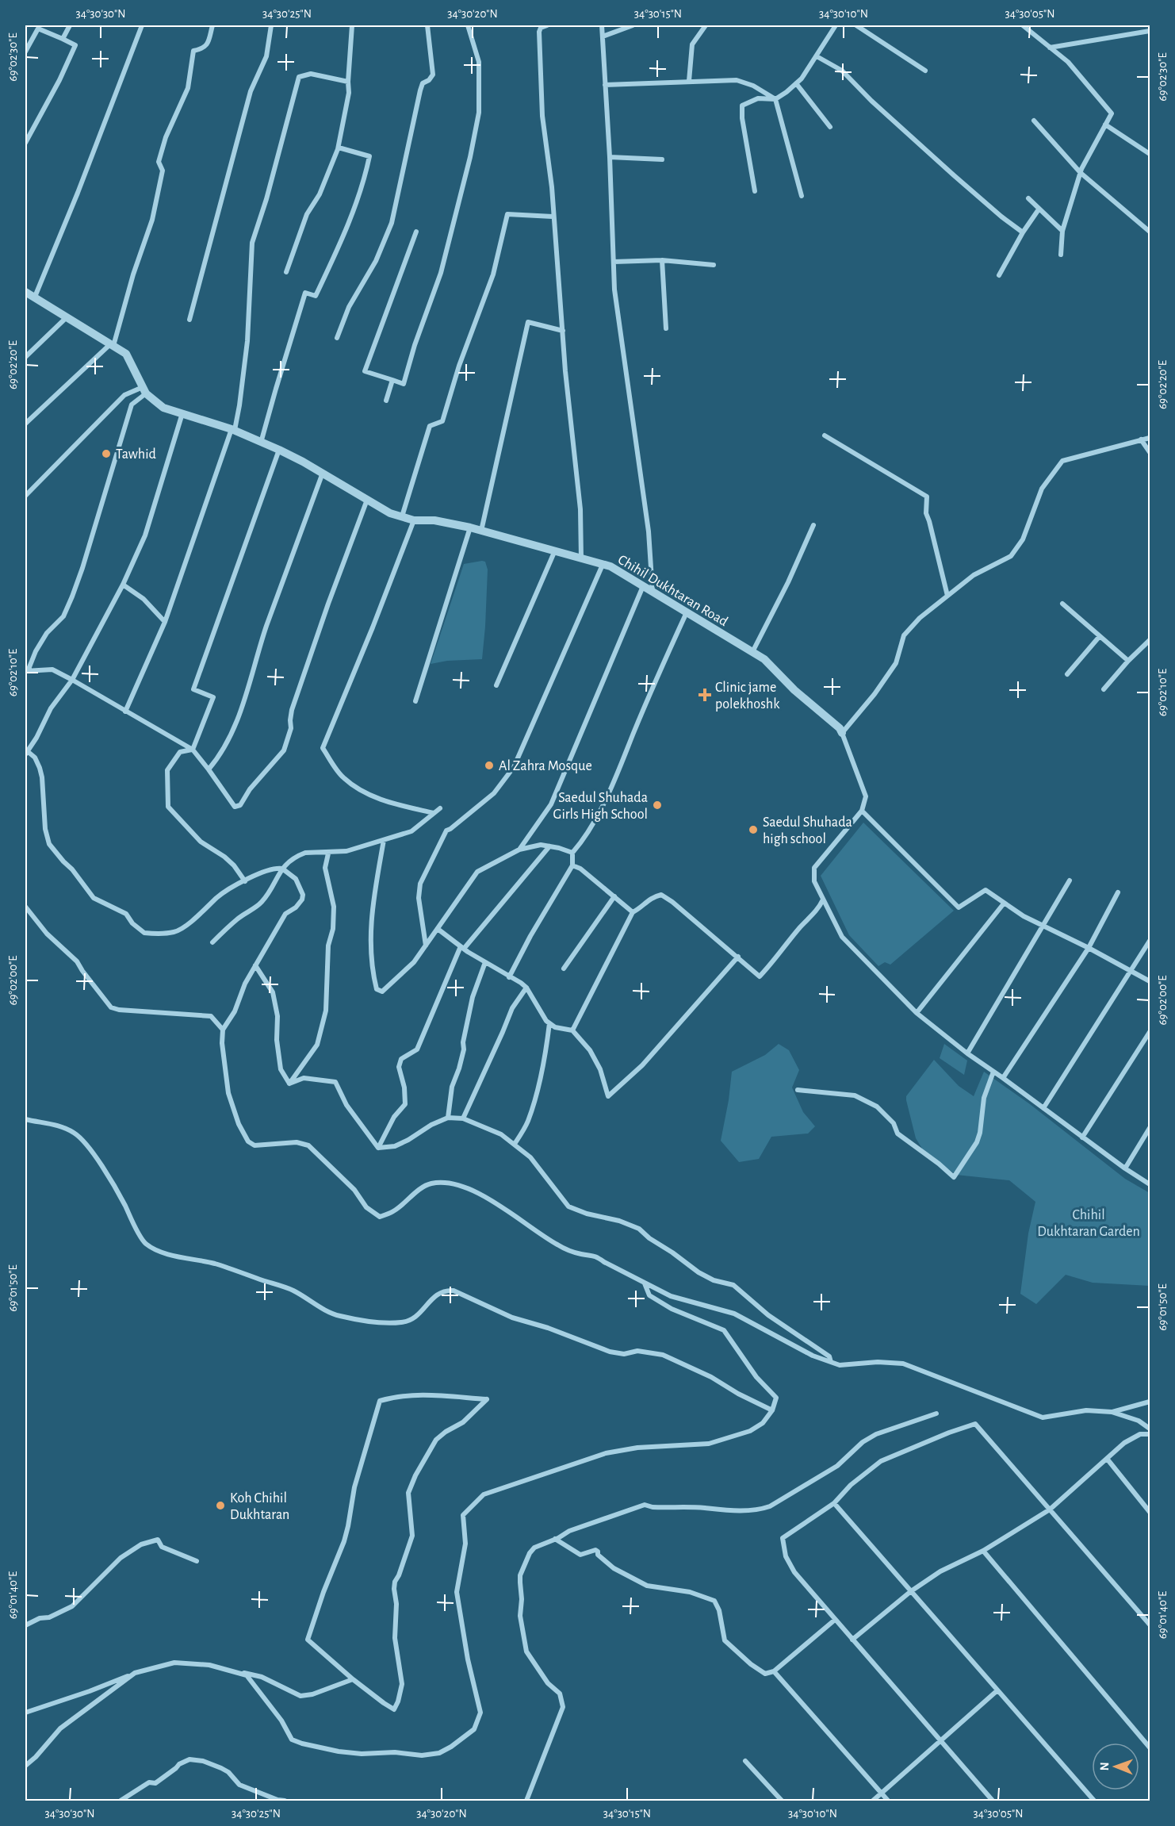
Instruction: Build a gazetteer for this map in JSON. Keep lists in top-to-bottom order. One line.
{"streets":{"street":["Chihil Dukhtaran Road"]},"parks":["Chihil Dukhtaran Garden"],"places":{"other":["Tawhid","Al Zahra Mosque","Saedul Shuhada Girls High School","Saedul Shuhada high school","Koh Chihil Dukhtaran"],"health":["Clinic jame polekhoshk"]},"north":"left","coordinates":["34°30'30\"N","34°30'25\"N","34°30'20\"N","34°30'15\"N","34°30'10\"N","34°30'05\"N","69°02'30\"E","69°02'20\"E","69°02'10\"E","69°02'00\"E","69°01'50\"E","69°01'40\"E"]}
